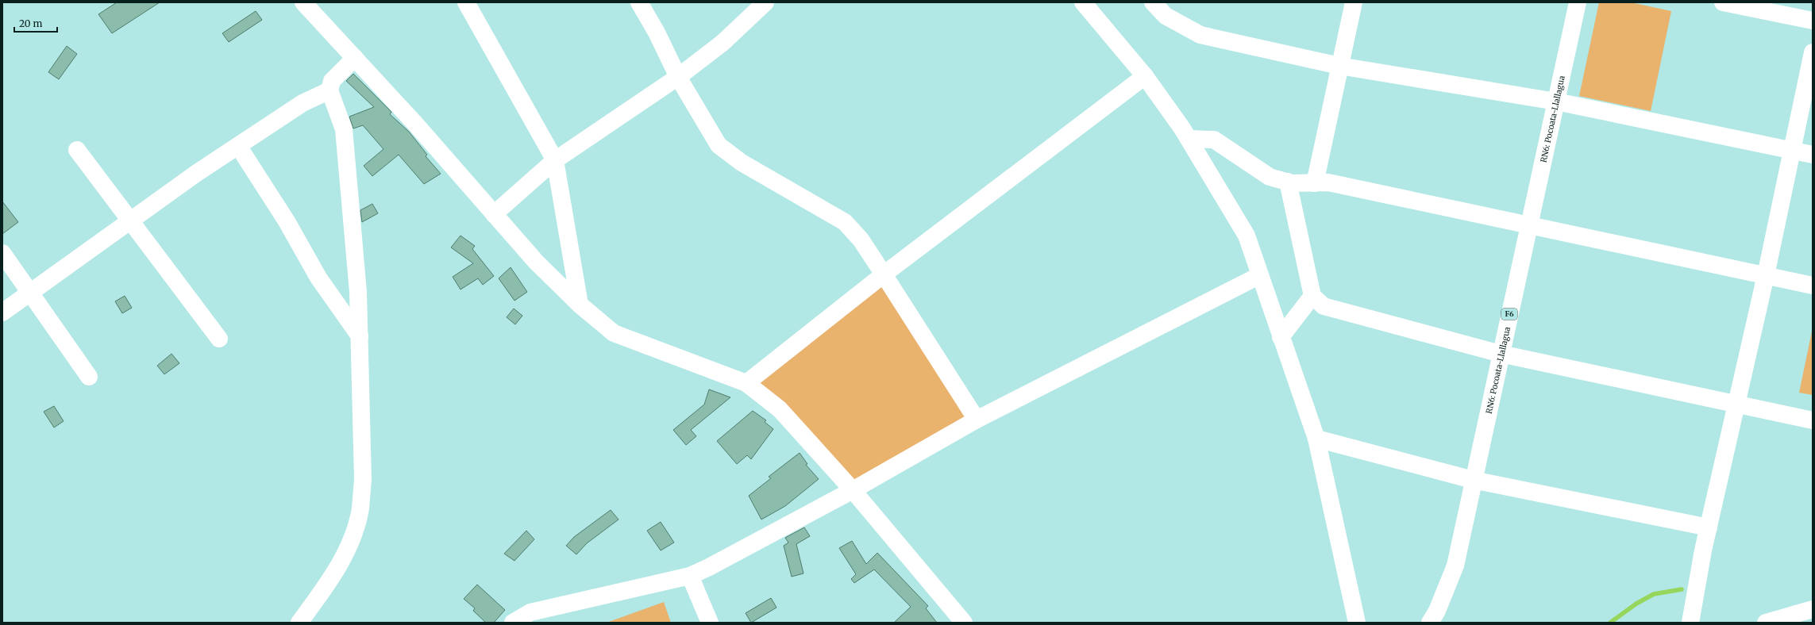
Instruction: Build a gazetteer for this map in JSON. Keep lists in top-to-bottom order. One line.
{"streets":{"main road":["RN6: Pocoata-Llallagua","F6"]},"scale_bar":"20 m"}
